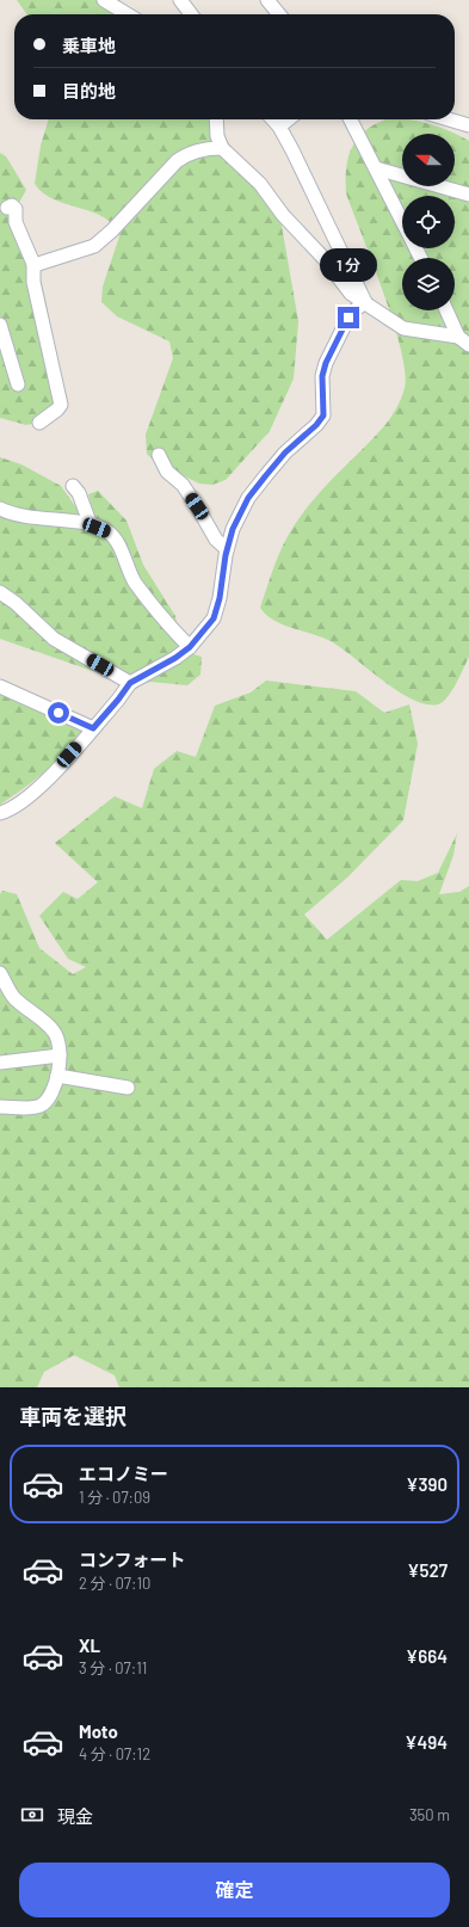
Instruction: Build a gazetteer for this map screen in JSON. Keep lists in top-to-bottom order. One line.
{"north":"left","page":{"banner":["乗車地","目的地"],"bubble":"1 分","heading":"車両を選択","list":[{"name":"エコノミー","note":"1 分 · 07:09","value":"¥390"},{"name":"コンフォート","note":"2 分 · 07:10","value":"¥527"},{"name":"XL","note":"3 分 · 07:11","value":"¥664"},{"name":"Moto","note":"4 分 · 07:12","value":"¥494"}],"pay":["現金","350 m"],"buttons":"確定"}}
